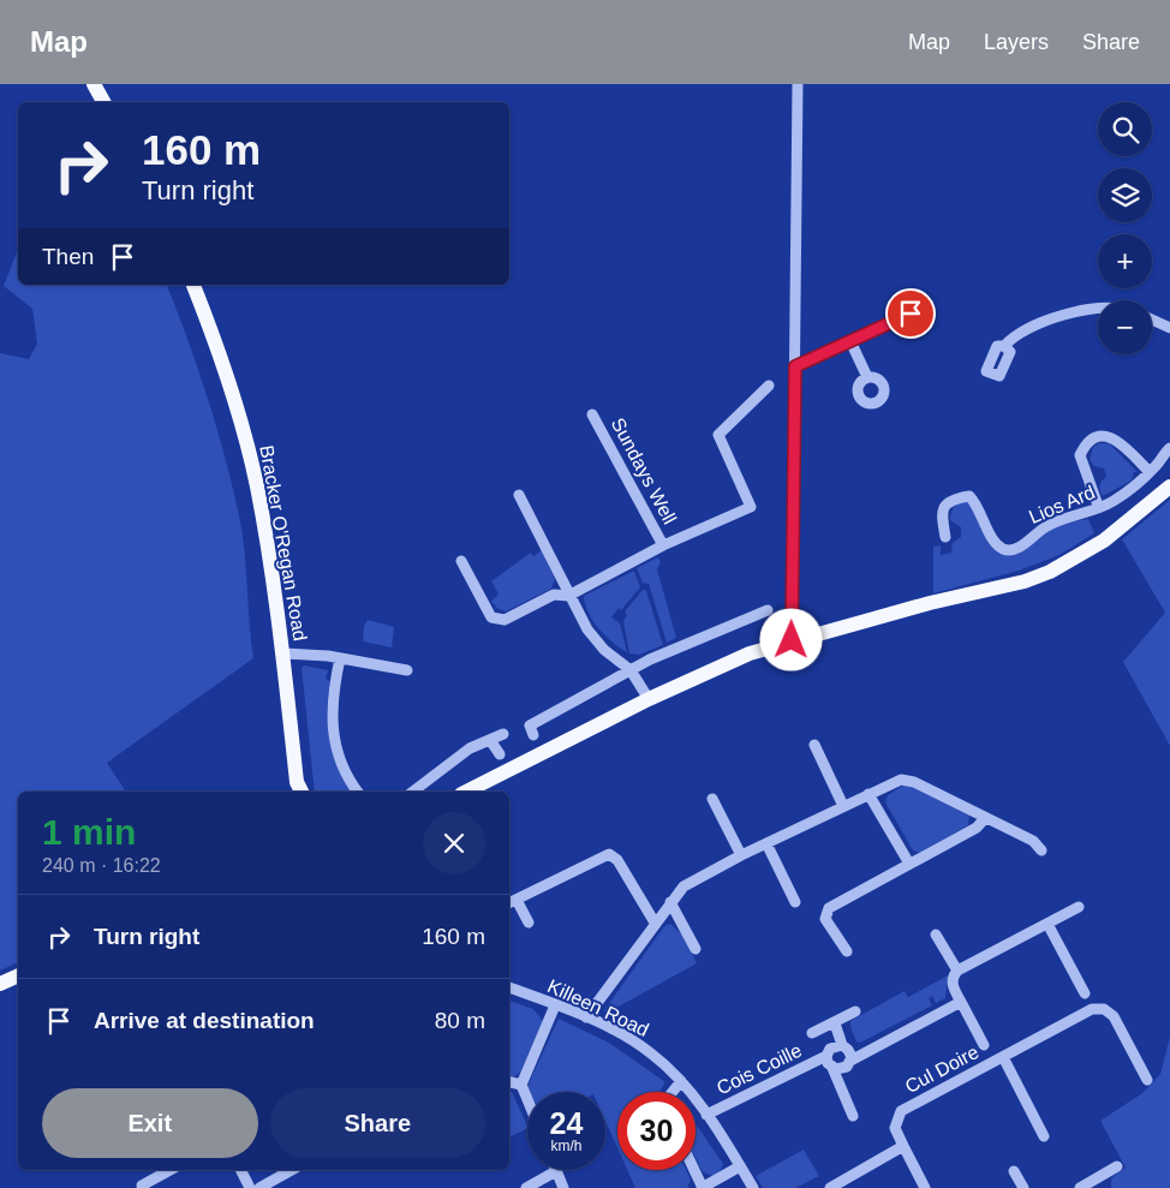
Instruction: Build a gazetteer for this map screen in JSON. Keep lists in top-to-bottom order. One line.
{"streets":{"main road":["Bracker O'Regan Road"],"street":["Sundays Well","Lios Ard","Killeen Road","Cois Coille","Cul Doire"]},"crossings":[["Killeen Road","Cois Coille"]],"page":{"header":"Map","nav":["Map","Layers","Share"],"map_buttons":["+","−"],"turn":["160 m","Turn right"],"then":"Then","heading":["1 min","240 m · 16:22"],"list":[{"name":"Turn right","value":"160 m"},{"name":"Arrive at destination","value":"80 m"}],"buttons":["Exit","Share"],"speed":"24 km/h","limit":"30"}}
